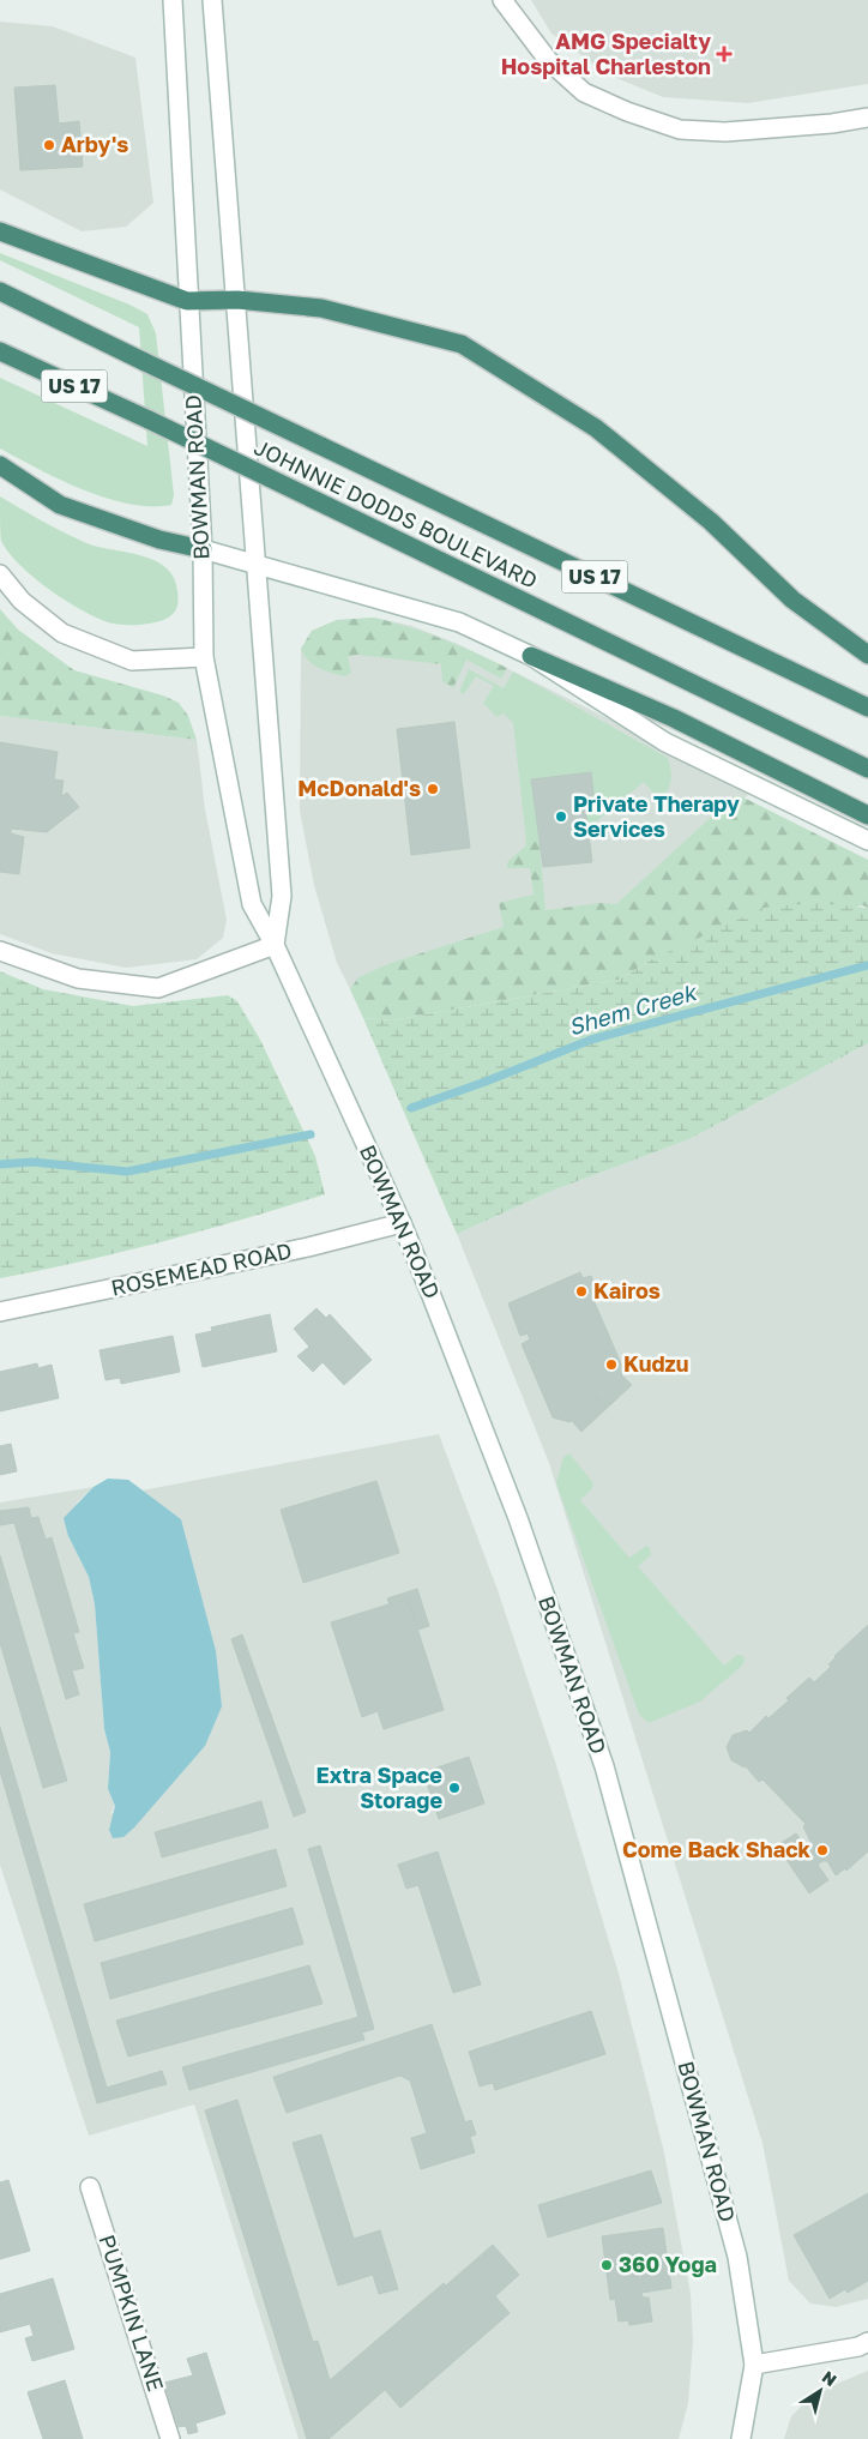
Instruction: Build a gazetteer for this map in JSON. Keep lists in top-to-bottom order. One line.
{"streets":{"highway":["US 17","JOHNNIE DODDS BOULEVARD"],"main road":["BOWMAN ROAD","ROSEMEAD ROAD","PUMPKIN LANE"]},"crossings":[["BOWMAN ROAD","ROSEMEAD ROAD"]],"water":["Shem Creek"],"places":{"health":["AMG Specialty Hospital Charleston"],"other":["Arby's","McDonald's","Private Therapy Services","Kairos","Kudzu","Extra Space Storage","Come Back Shack","360 Yoga"]},"north":"top right"}
